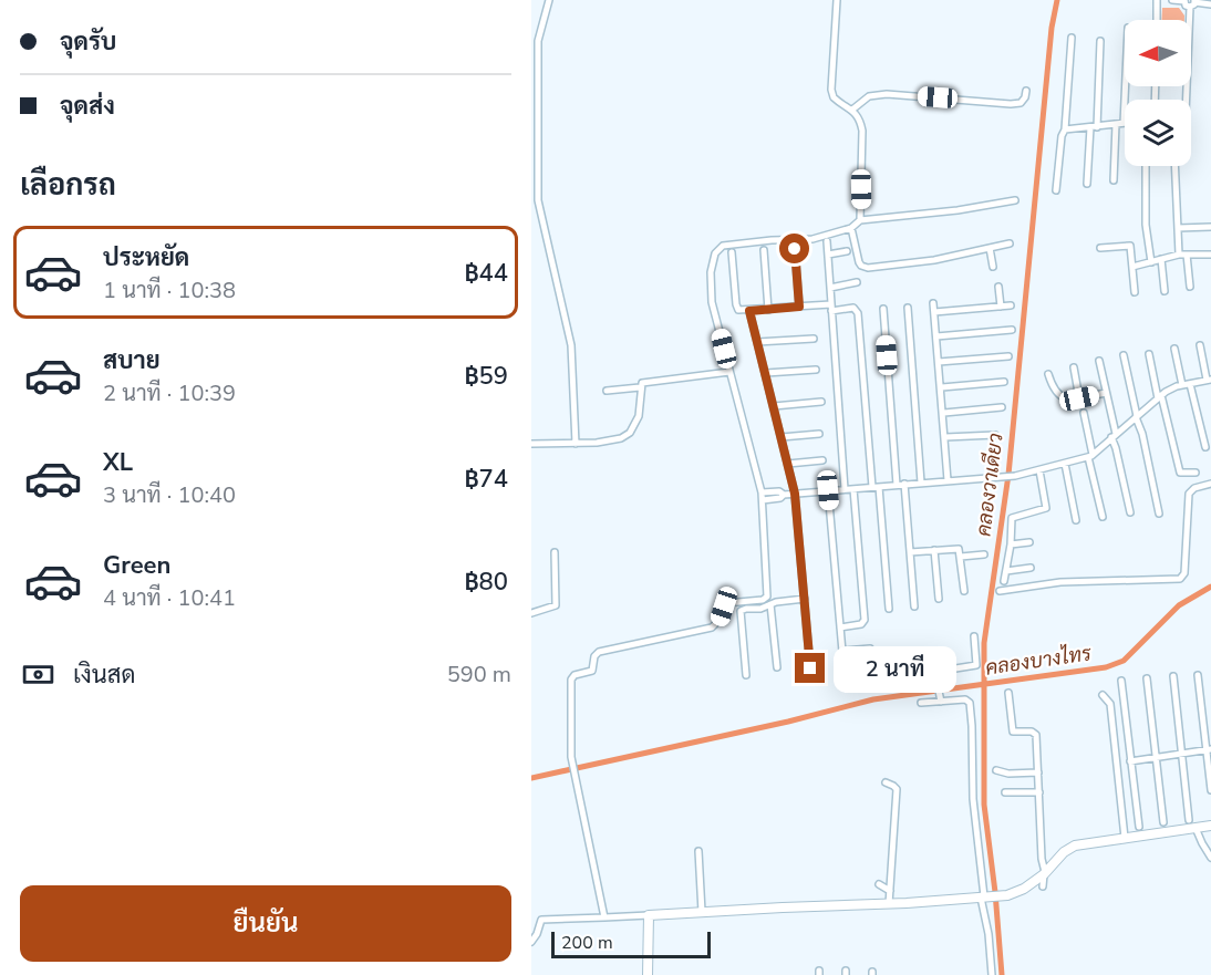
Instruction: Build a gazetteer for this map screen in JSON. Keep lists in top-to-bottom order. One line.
{"water":["คลองวาเดียว","คลองบางไทร"],"scale_bar":"200 m","north":"left","page":{"banner":["จุดรับ","จุดส่ง"],"heading":"เลือกรถ","list":[{"name":"ประหยัด","note":"1 นาที · 10:38","value":"฿44"},{"name":"สบาย","note":"2 นาที · 10:39","value":"฿59"},{"name":"XL","note":"3 นาที · 10:40","value":"฿74"},{"name":"Green","note":"4 นาที · 10:41","value":"฿80"}],"pay":["เงินสด","590 m"],"bubble":"2 นาที","buttons":"ยืนยัน","scale":"200 m"}}
